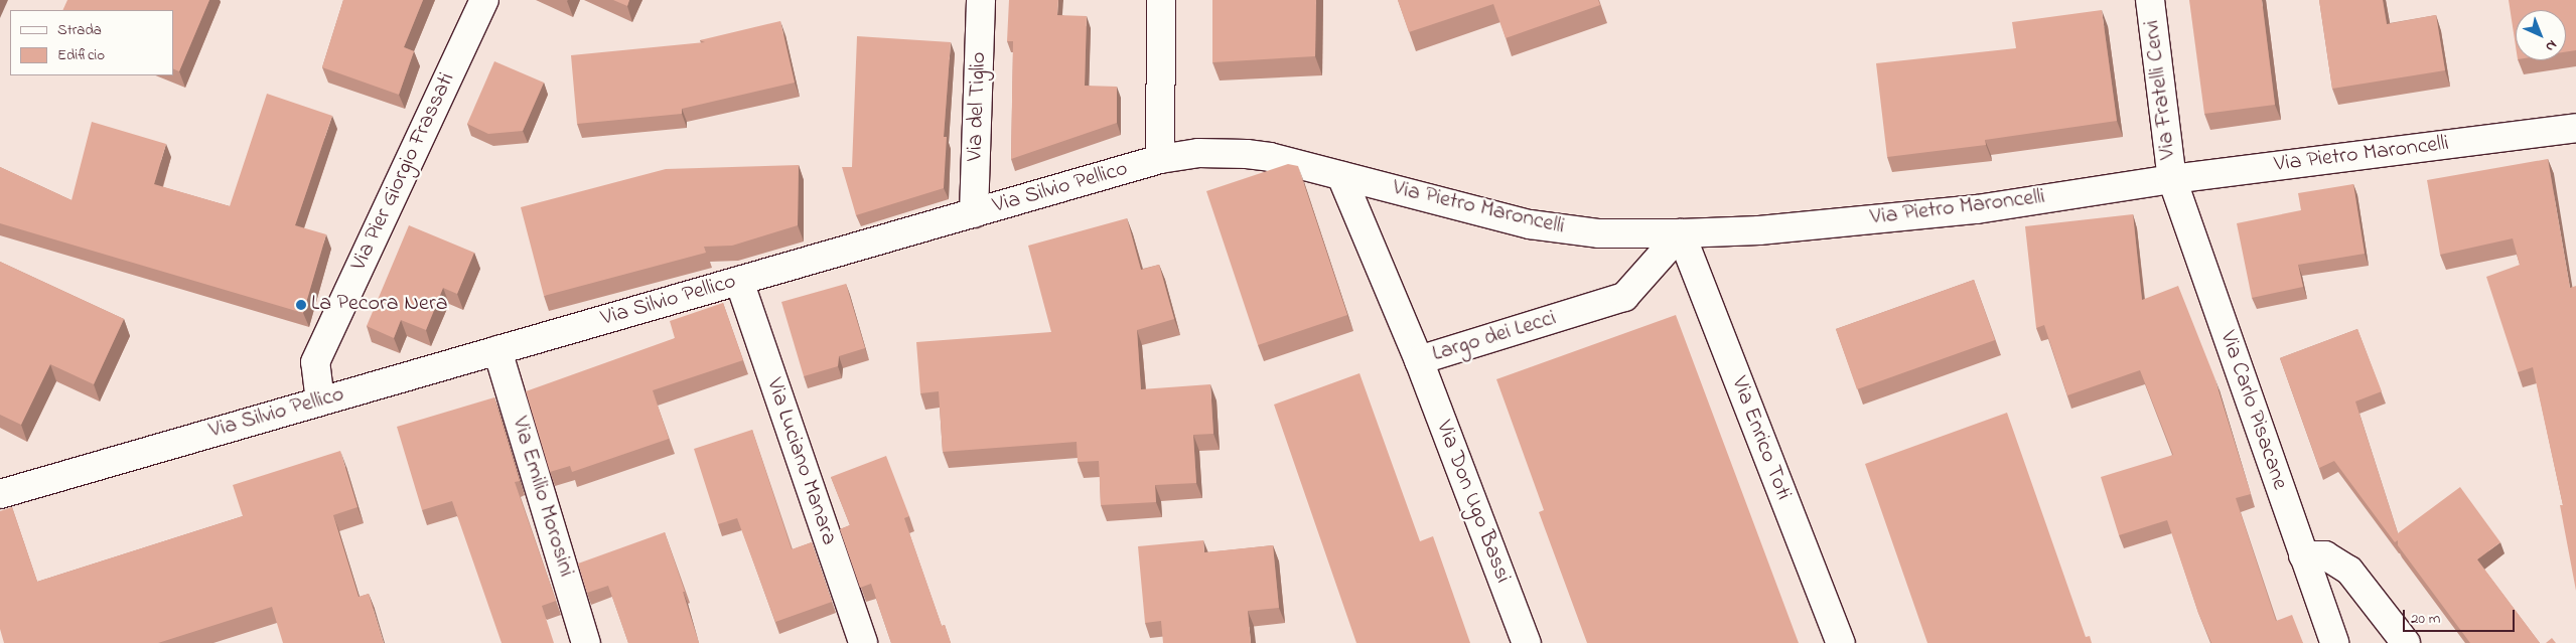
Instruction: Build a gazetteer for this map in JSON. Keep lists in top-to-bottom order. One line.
{"streets":{"street":["Via Fratelli Cervi","Via del Tiglio","Via Pietro Maroncelli","Via Pier Giorgio Frassati","Via Silvio Pellico","Largo dei Lecci","Via Carlo Pisacane","Via Enrico Toti","Via Luciano Manara","Via Emilio Morosini","Via Don Ugo Bassi"]},"crossings":[["Via Fratelli Cervi","Via Pietro Maroncelli"],["Via Fratelli Cervi","Via Carlo Pisacane"],["Via del Tiglio","Via Silvio Pellico"],["Via Pietro Maroncelli","Via Silvio Pellico"],["Via Pietro Maroncelli","Largo dei Lecci"],["Via Pietro Maroncelli","Via Carlo Pisacane"],["Via Pietro Maroncelli","Via Enrico Toti"],["Via Pier Giorgio Frassati","Via Silvio Pellico"],["Via Silvio Pellico","Largo dei Lecci"],["Via Silvio Pellico","Via Luciano Manara"],["Via Silvio Pellico","Via Emilio Morosini"],["Largo dei Lecci","Via Enrico Toti"],["Largo dei Lecci","Via Don Ugo Bassi"]],"places":["La Pecora Nera"],"legend":["Strada","Edificio"],"scale_bar":"20 m","north":"bottom right"}
